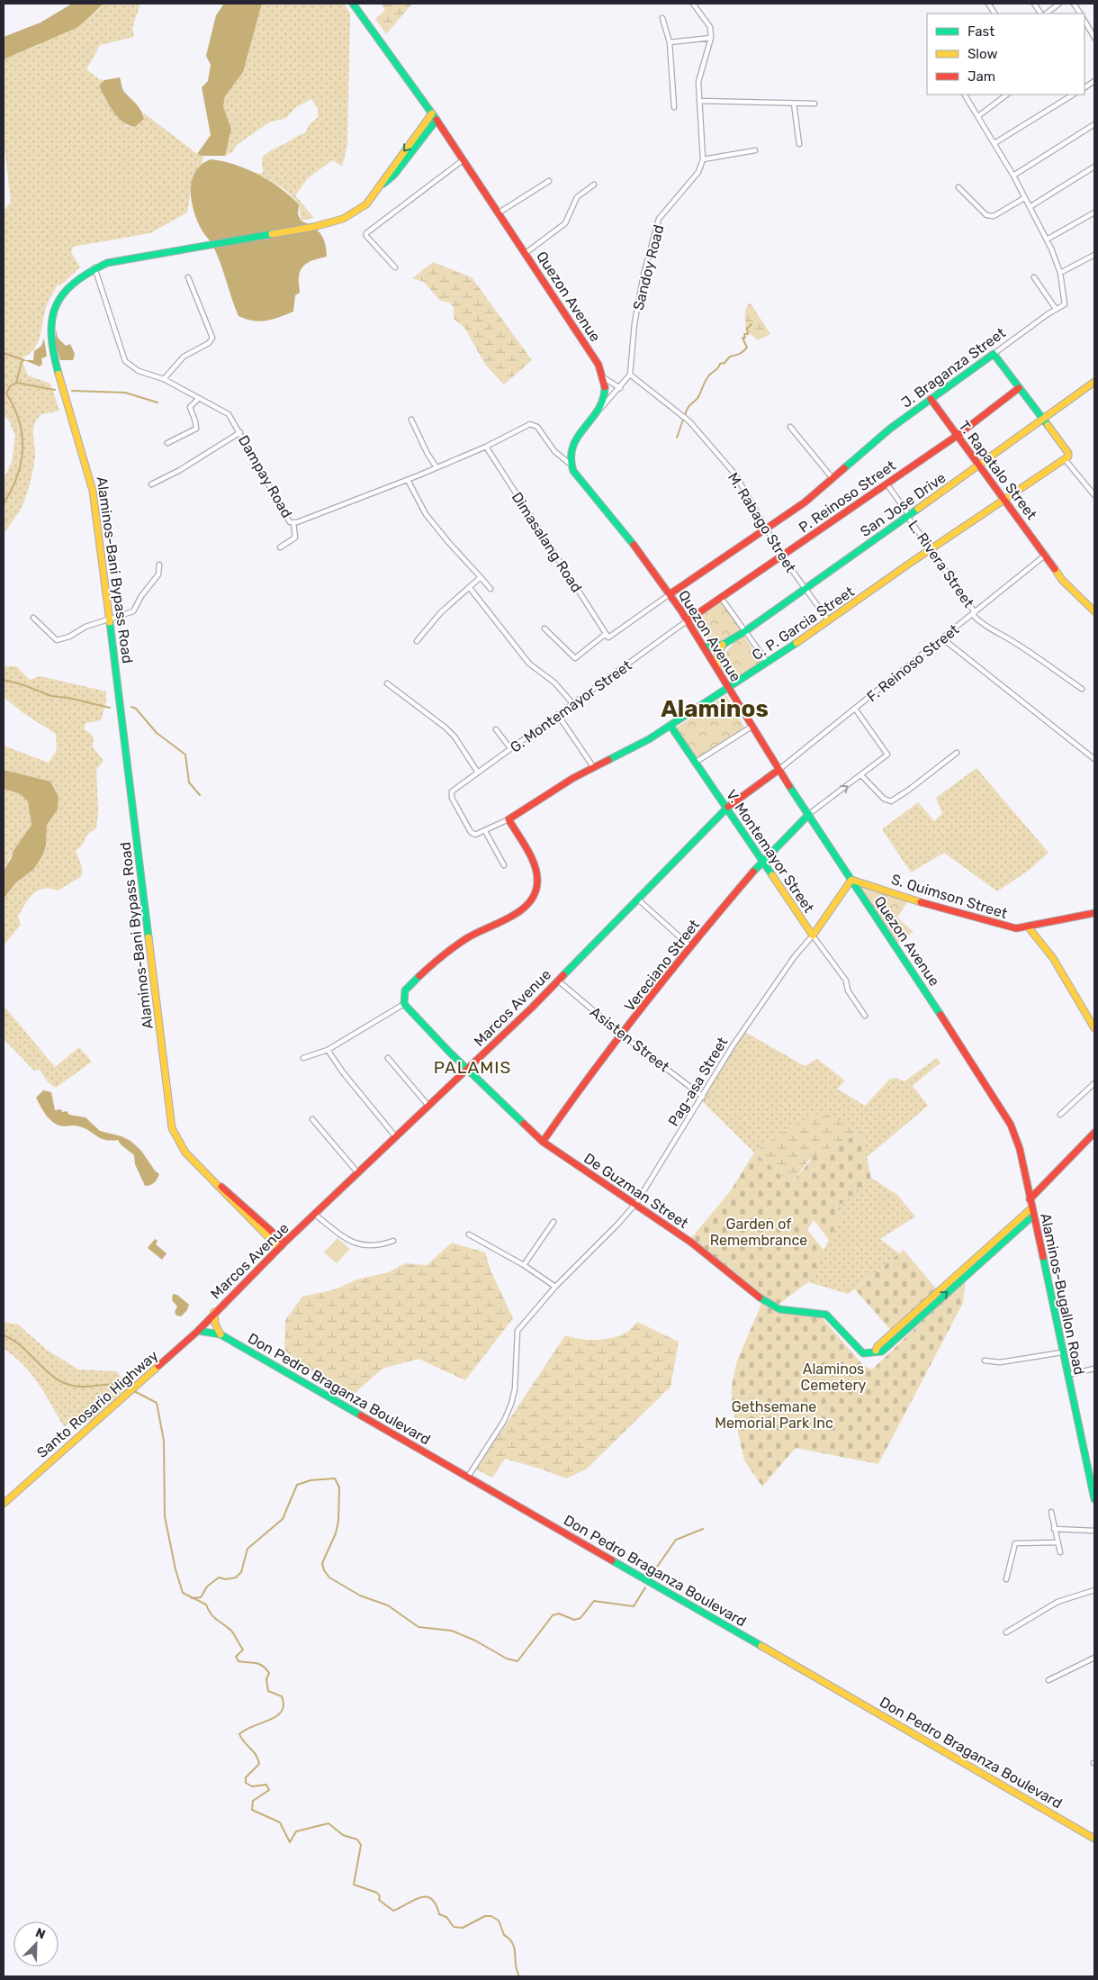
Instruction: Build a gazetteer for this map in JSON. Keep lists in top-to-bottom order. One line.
{"streets":{"main road":["Quezon Avenue","J. Braganza Street","T. Rapatalo Street","P. Reinoso Street","San Jose Drive","Alaminos-Bani Bypass Road","C. P. Garcia Street","V. Montemayor Street","S. Quimson Street","Vereciano Street","Marcos Avenue","Pag-asa Street","De Guzman Street","Alaminos-Bugallon Road","Don Pedro Braganza Boulevard","Santo Rosario Highway"],"street":["Sandoy Road","Dampay Road","M. Rabago Street","Dimasalang Road","L. Rivera Street","F. Reinoso Street","G. Montemayor Street","Asisten Street"]},"crossings":[["Sandoy Road","Quezon Avenue"],["Sandoy Road","M. Rabago Street"],["Quezon Avenue","J. Braganza Street"],["Quezon Avenue","Dampay Road"],["Quezon Avenue","P. Reinoso Street"],["Quezon Avenue","San Jose Drive"],["Quezon Avenue","Alaminos-Bani Bypass Road"],["Quezon Avenue","C. P. Garcia Street"],["Quezon Avenue","F. Reinoso Street"],["Quezon Avenue","G. Montemayor Street"],["Quezon Avenue","S. Quimson Street"],["Quezon Avenue","Vereciano Street"],["Quezon Avenue","Marcos Avenue"],["Quezon Avenue","Pag-asa Street"],["Quezon Avenue","Alaminos-Bugallon Road"],["J. Braganza Street","T. Rapatalo Street"],["J. Braganza Street","M. Rabago Street"],["T. Rapatalo Street","P. Reinoso Street"],["T. Rapatalo Street","San Jose Drive"],["T. Rapatalo Street","C. P. Garcia Street"],["T. Rapatalo Street","F. Reinoso Street"],["Dampay Road","Dimasalang Road"],["Dampay Road","Alaminos-Bani Bypass Road"],["P. Reinoso Street","M. Rabago Street"],["P. Reinoso Street","L. Rivera Street"],["P. Reinoso Street","G. Montemayor Street"],["San Jose Drive","M. Rabago Street"],["San Jose Drive","L. Rivera Street"],["M. Rabago Street","C. P. Garcia Street"],["L. Rivera Street","C. P. Garcia Street"],["L. Rivera Street","F. Reinoso Street"],["Alaminos-Bani Bypass Road","Marcos Avenue"],["C. P. Garcia Street","G. Montemayor Street"],["C. P. Garcia Street","V. Montemayor Street"],["F. Reinoso Street","Marcos Avenue"],["V. Montemayor Street","Vereciano Street"],["V. Montemayor Street","Marcos Avenue"],["V. Montemayor Street","Pag-asa Street"],["S. Quimson Street","Pag-asa Street"],["Vereciano Street","Asisten Street"],["Vereciano Street","De Guzman Street"],["Marcos Avenue","Asisten Street"],["Marcos Avenue","De Guzman Street"],["Marcos Avenue","Santo Rosario Highway"],["Asisten Street","Pag-asa Street"],["Pag-asa Street","De Guzman Street"],["Pag-asa Street","Don Pedro Braganza Boulevard"],["Don Pedro Braganza Boulevard","Santo Rosario Highway"]],"districts":["Alaminos","PALAMIS"],"parks":["Garden of Remembrance","Alaminos Cemetery","Gethsemane Memorial Park Inc"],"legend":["Fast","Slow","Jam"],"north":"top right"}
